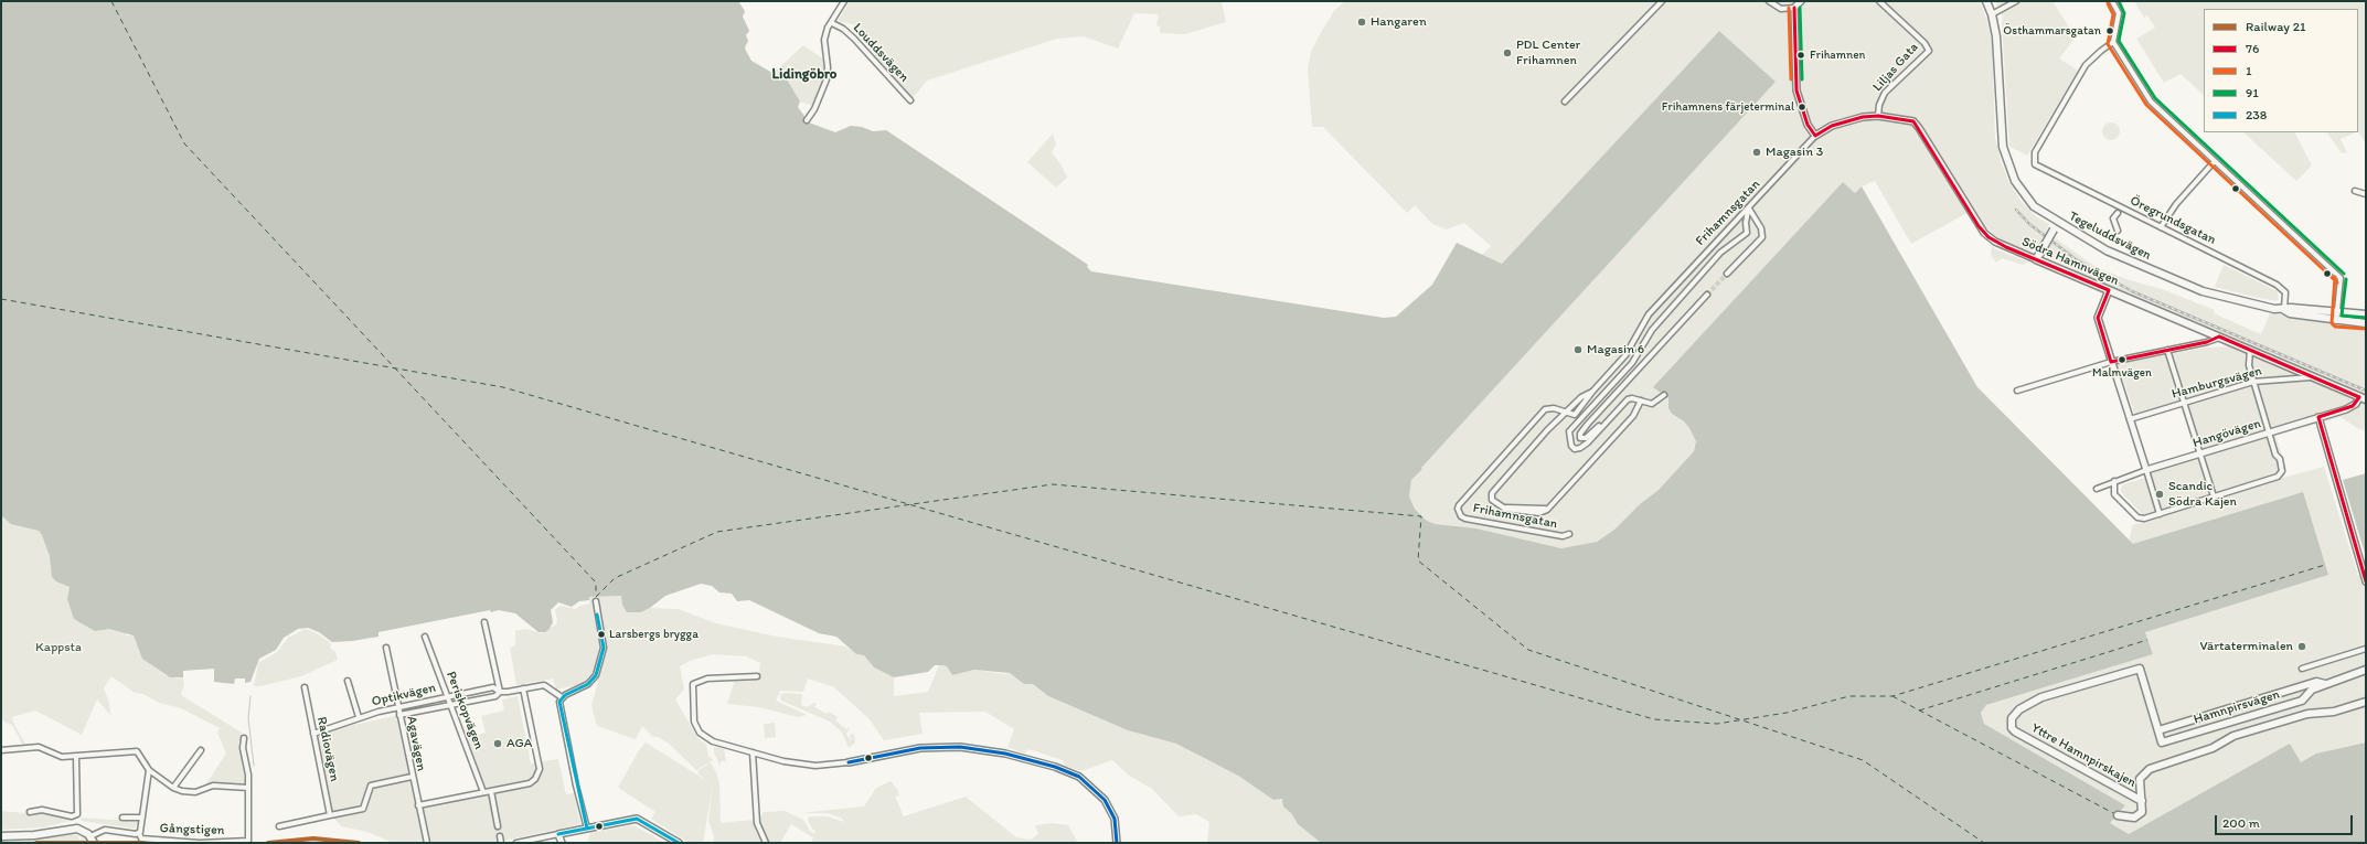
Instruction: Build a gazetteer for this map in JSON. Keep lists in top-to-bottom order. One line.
{"streets":{"main road":["Tegeluddsvägen","Södra Hamnvägen","Hamnpirsvägen","Yttre Hamnpirskajen"],"street":["Louddsvägen","Liljas Gata","Frihamnsgatan","Öregrundsgatan","Hamburgsvägen","Hangövägen","Optikvägen","Periskopvägen","Agavägen","Radiovägen","Gångstigen"]},"crossings":[["Liljas Gata","Södra Hamnvägen"],["Frihamnsgatan","Södra Hamnvägen"],["Öregrundsgatan","Tegeluddsvägen"],["Södra Hamnvägen","Hamburgsvägen"],["Södra Hamnvägen","Hangövägen"],["Optikvägen","Periskopvägen"],["Optikvägen","Agavägen"],["Optikvägen","Radiovägen"],["Hamnpirsvägen","Yttre Hamnpirskajen"]],"districts":["Lidingöbro"],"parks":["Kappsta"],"places":["Hangaren","Östhammarsgatan","PDL Center Frihamnen","Frihamnen","Frihamnens färjeterminal","Magasin 3","Magasin 6","Malmvägen","Scandic Södra Kajen","Larsbergs brygga","Värtaterminalen","AGA"],"lines":["transit line 91","transit line 1","transit line 76","transit line 238","rail line 21"],"legend":["Railway 21","76","1","91","238"],"scale_bar":"200 m"}
